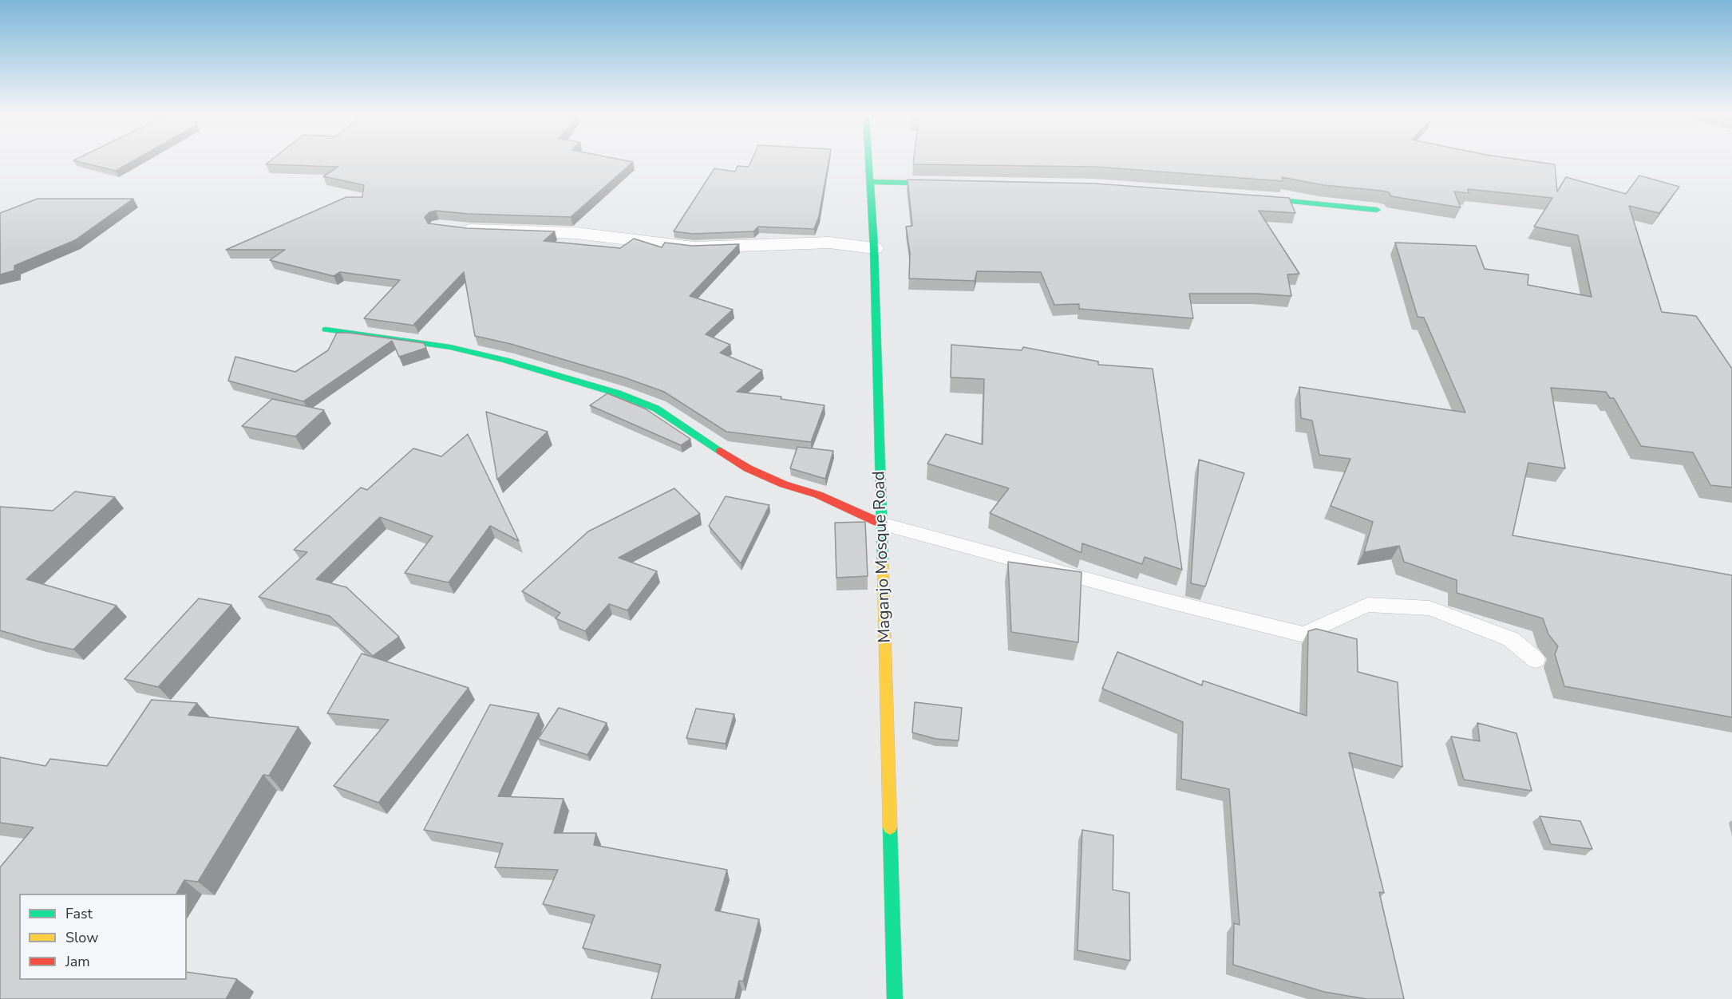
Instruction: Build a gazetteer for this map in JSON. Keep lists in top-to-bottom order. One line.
{"streets":{"street":["Maganjo Mosque Road"]},"legend":["Fast","Slow","Jam"]}
